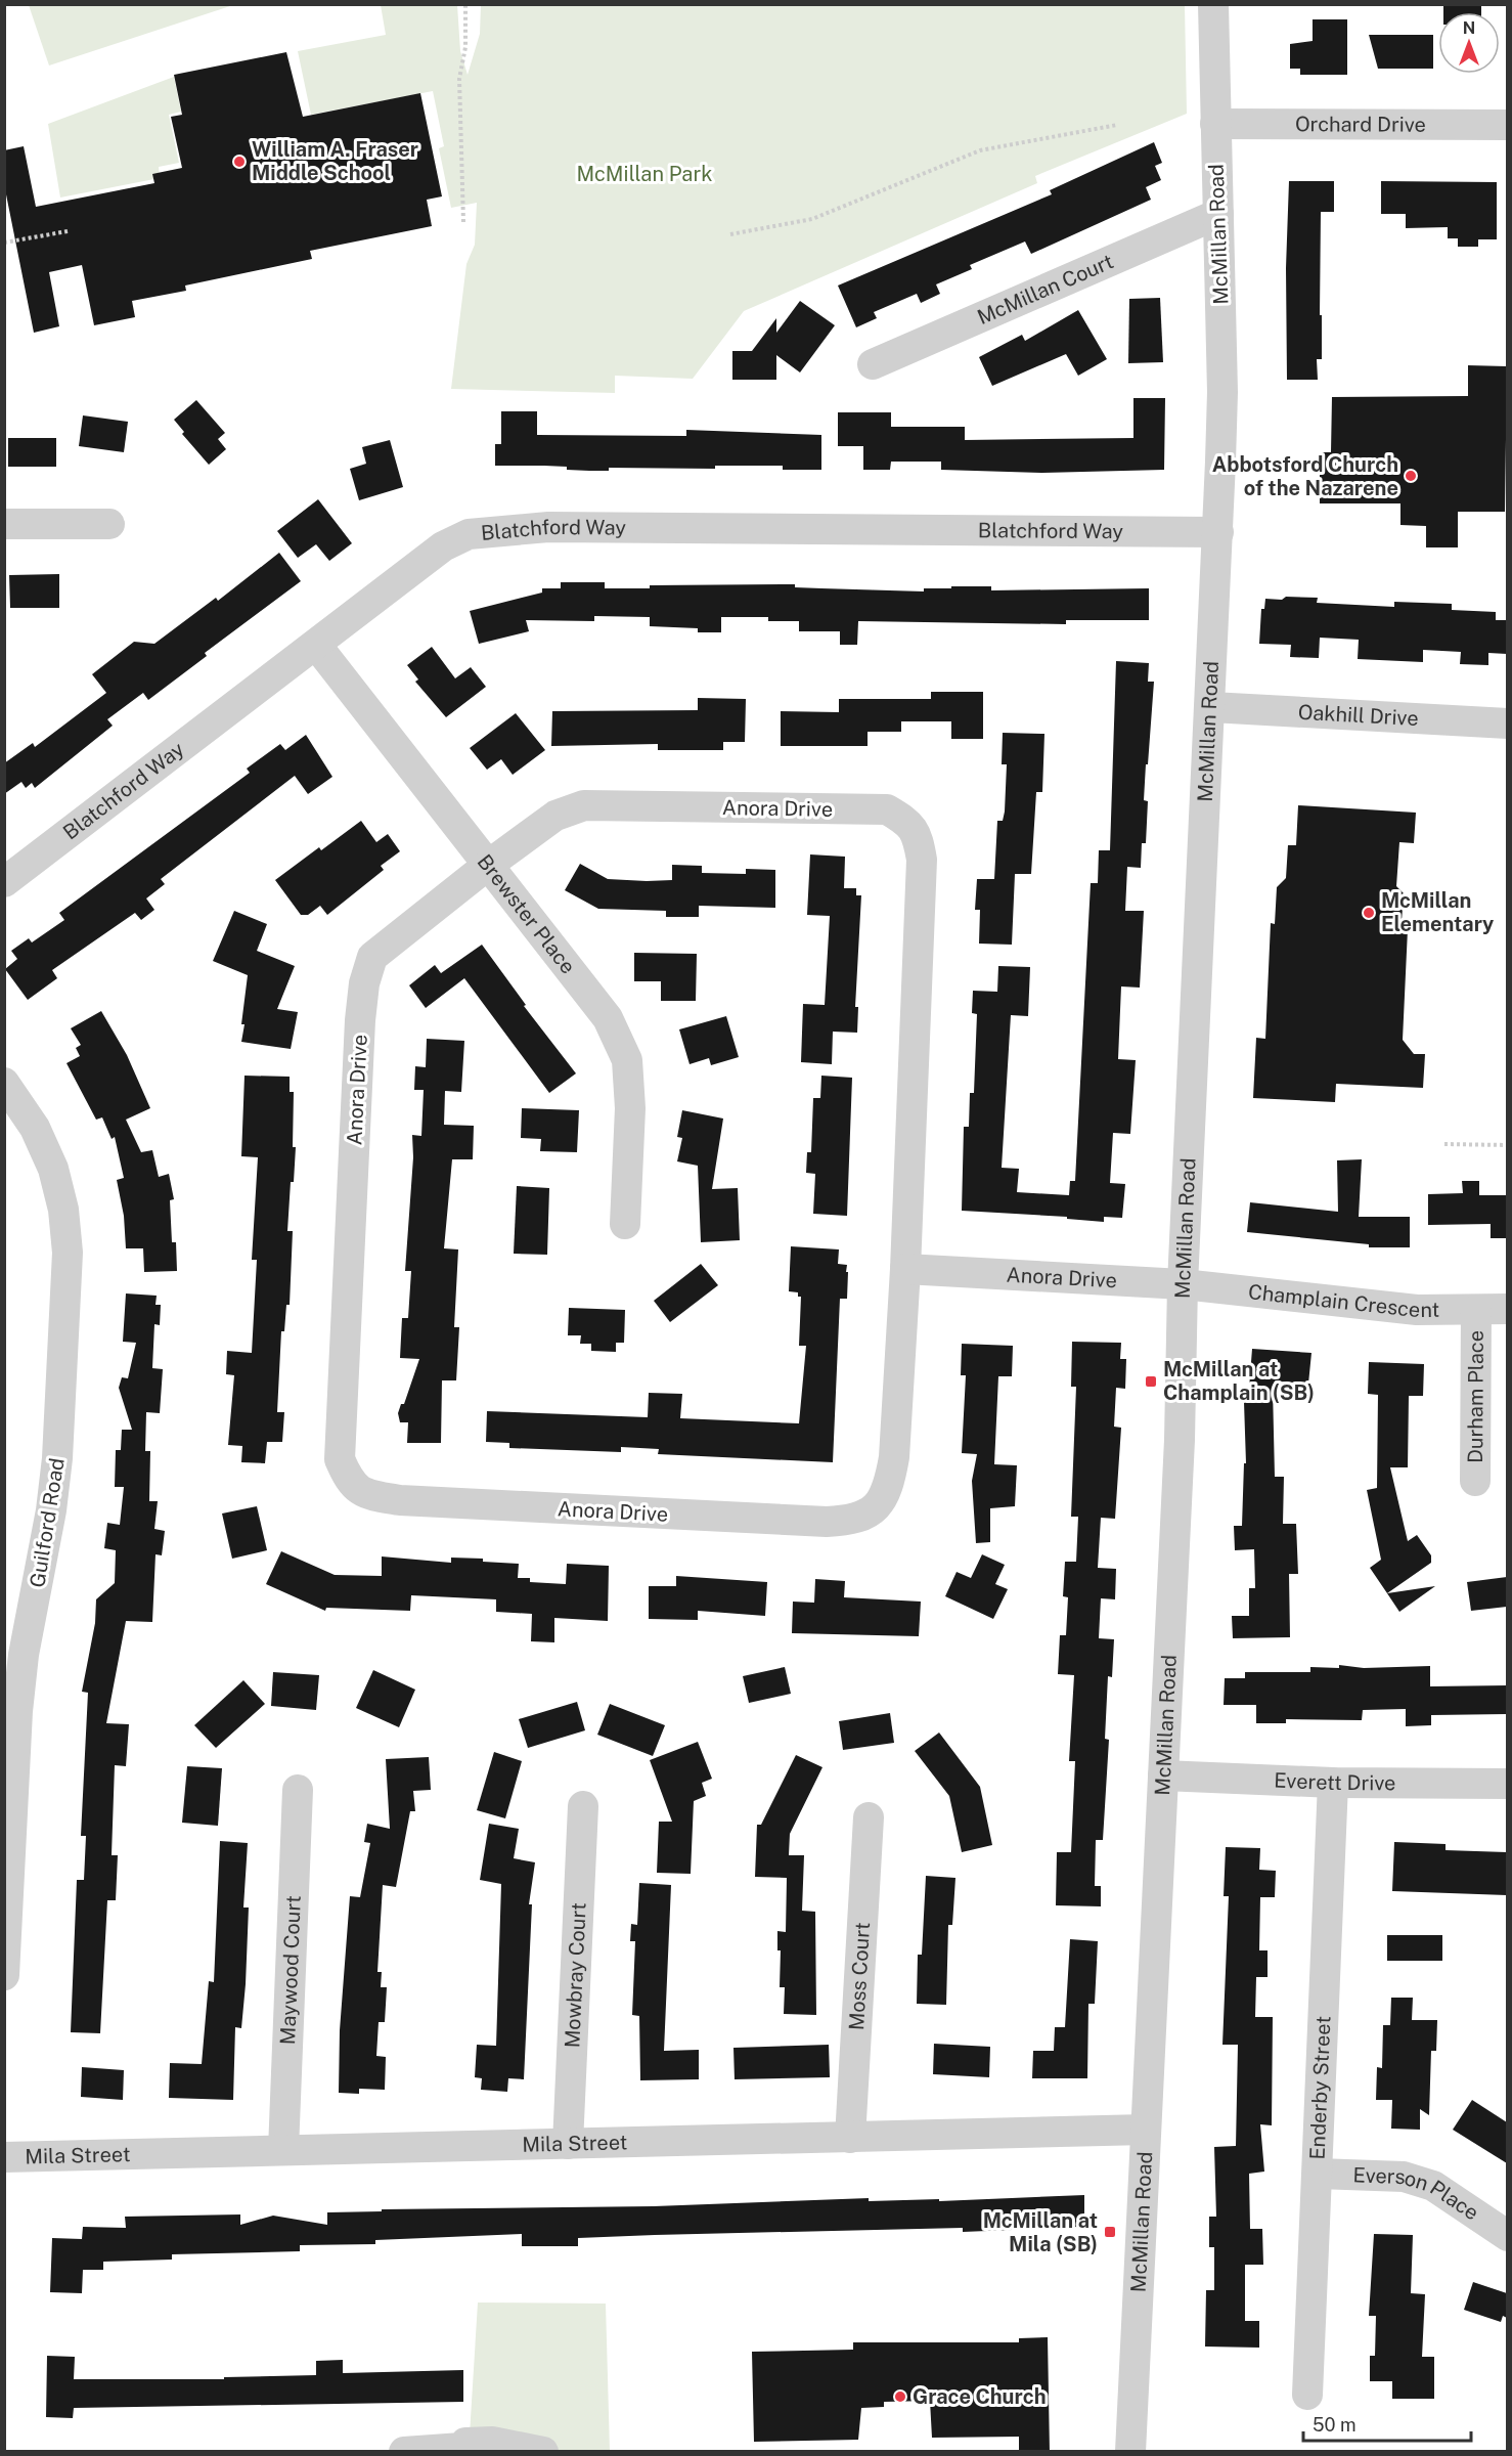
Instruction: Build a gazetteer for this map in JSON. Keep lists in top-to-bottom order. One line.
{"streets":{"street":["Orchard Drive","McMillan Road","McMillan Court","Blatchford Way","Oakhill Drive","Anora Drive","Brewster Place","Champlain Crescent","Durham Place","Guilford Road","Everett Drive","Maywood Court","Mowbray Court","Moss Court","Enderby Street","Mila Street","Everson Place"]},"crossings":[["Orchard Drive","McMillan Road"],["McMillan Road","McMillan Court"],["McMillan Road","Blatchford Way"],["McMillan Road","Oakhill Drive"],["McMillan Road","Anora Drive"],["McMillan Road","Champlain Crescent"],["McMillan Road","Everett Drive"],["McMillan Road","Mila Street"],["Blatchford Way","Brewster Place"],["Anora Drive","Brewster Place"],["Anora Drive","Champlain Crescent"],["Champlain Crescent","Durham Place"],["Everett Drive","Enderby Street"],["Maywood Court","Mila Street"],["Mowbray Court","Mila Street"],["Moss Court","Mila Street"],["Enderby Street","Everson Place"]],"parks":["McMillan Park"],"places":{"other":["William A. Fraser Middle School","Abbotsford Church of the Nazarene","McMillan Elementary","Grace Church"],"transit":["McMillan at Champlain (SB)","McMillan at Mila (SB)"]},"scale_bar":"50 m","north":"top"}
